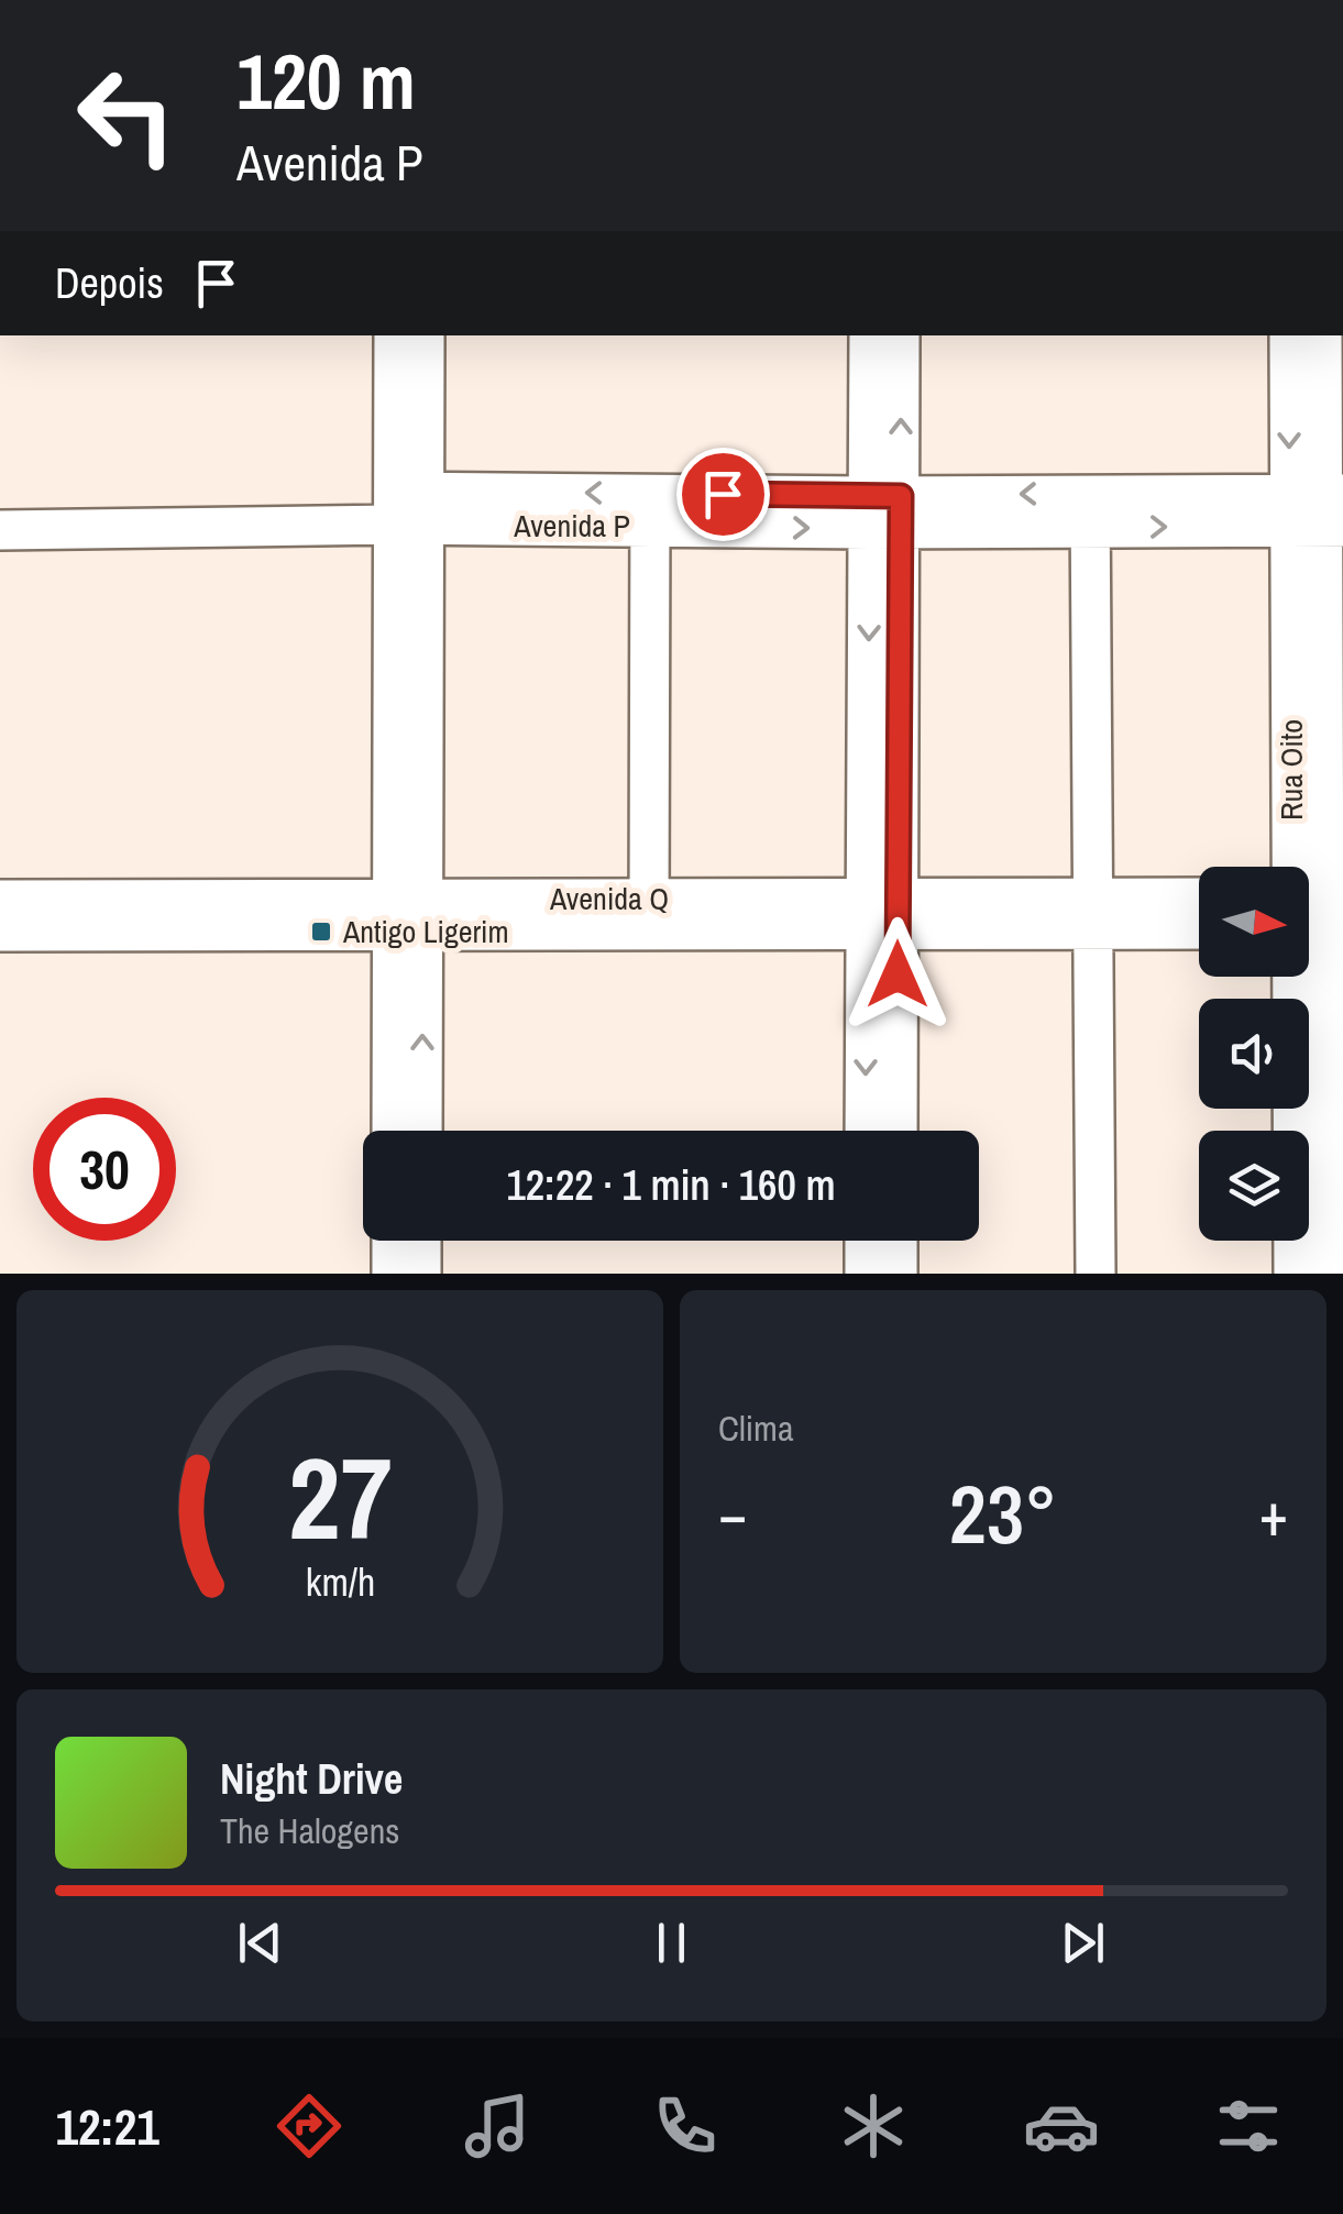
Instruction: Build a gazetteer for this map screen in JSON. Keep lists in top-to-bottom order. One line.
{"streets":{"street":["Avenida P","Rua Oito","Avenida Q"]},"crossings":[["Avenida P","Rua Oito"]],"places":{"transit":["Antigo Ligerim"]},"north":"right","page":{"turn":["120 m","Avenida P"],"then":"Depois","limit":"30","trip":"12:22 · 1 min · 160 m","tile":"Clima","heat":["−","23°","+"],"song":["Night Drive","The Halogens"],"tabs":"12:21","gauge":["27","km/h"]}}
